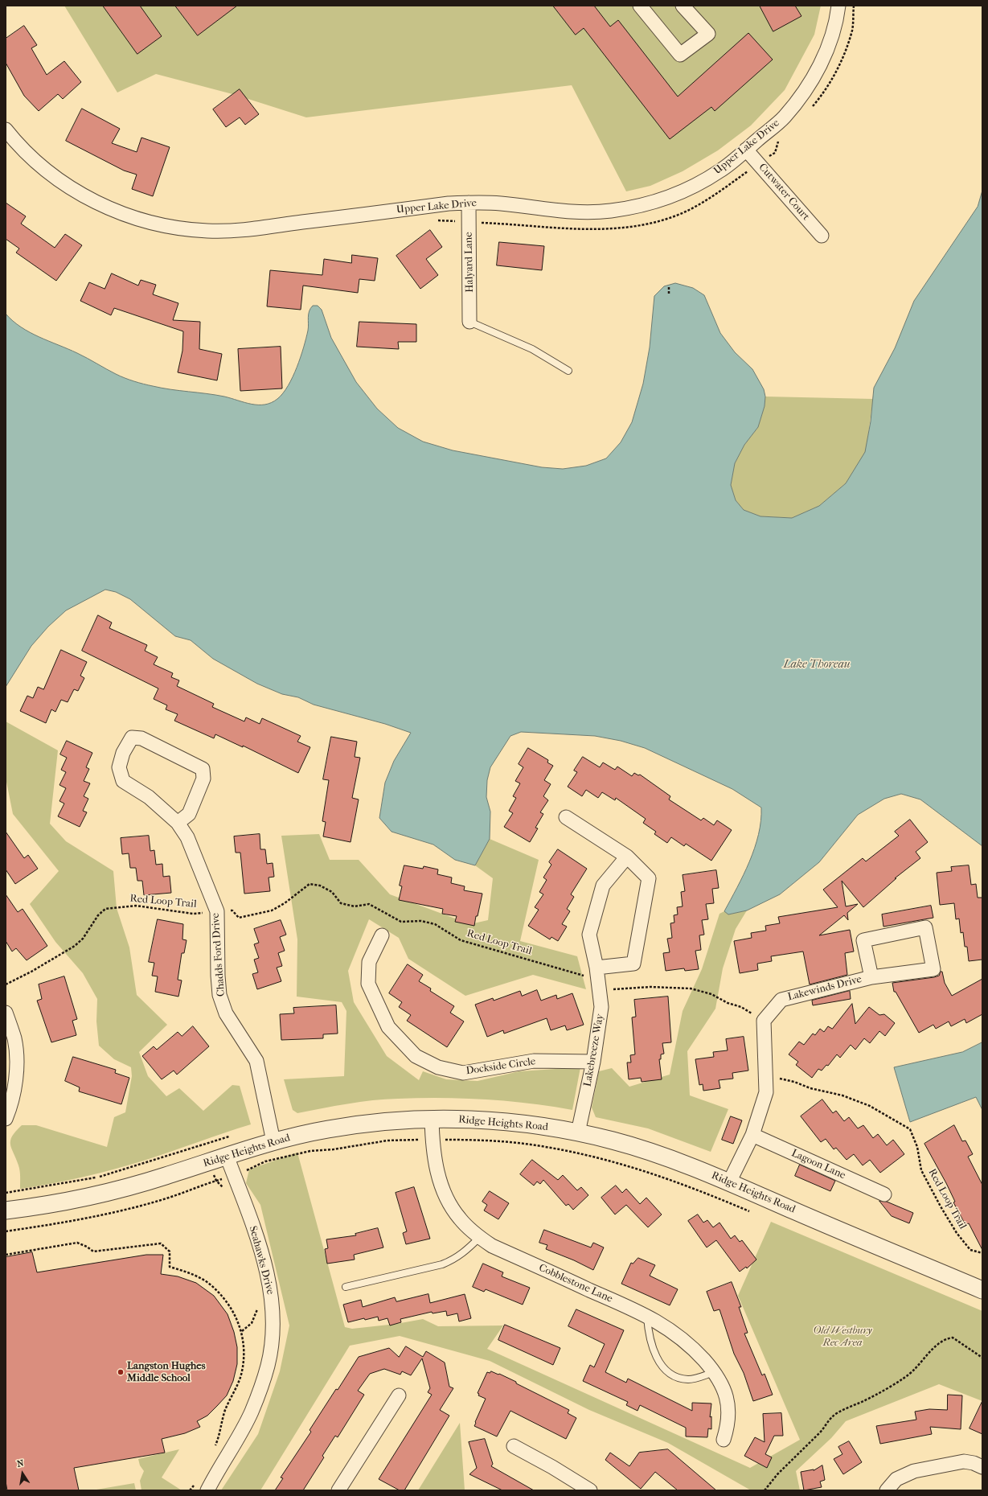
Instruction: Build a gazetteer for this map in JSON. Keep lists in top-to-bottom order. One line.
{"streets":{"street":["Upper Lake Drive","Cutwater Court","Halyard Lane","Chadds Ford Drive","Lakewinds Drive","Lakebreeze Way","Dockside Circle","Ridge Heights Road","Lagoon Lane","Seahawks Drive","Cobblestone Lane"],"path":["Red Loop Trail"]},"crossings":[["Upper Lake Drive","Cutwater Court"],["Upper Lake Drive","Halyard Lane"],["Red Loop Trail","Chadds Ford Drive"],["Red Loop Trail","Lakewinds Drive"],["Red Loop Trail","Lakebreeze Way"],["Chadds Ford Drive","Ridge Heights Road"],["Lakebreeze Way","Dockside Circle"],["Lakebreeze Way","Ridge Heights Road"],["Ridge Heights Road","Seahawks Drive"],["Ridge Heights Road","Cobblestone Lane"]],"water":["Lake Thoreau"],"parks":["Old Westbury Rec Area"],"places":["Langston Hughes Middle School"],"north":"top"}
